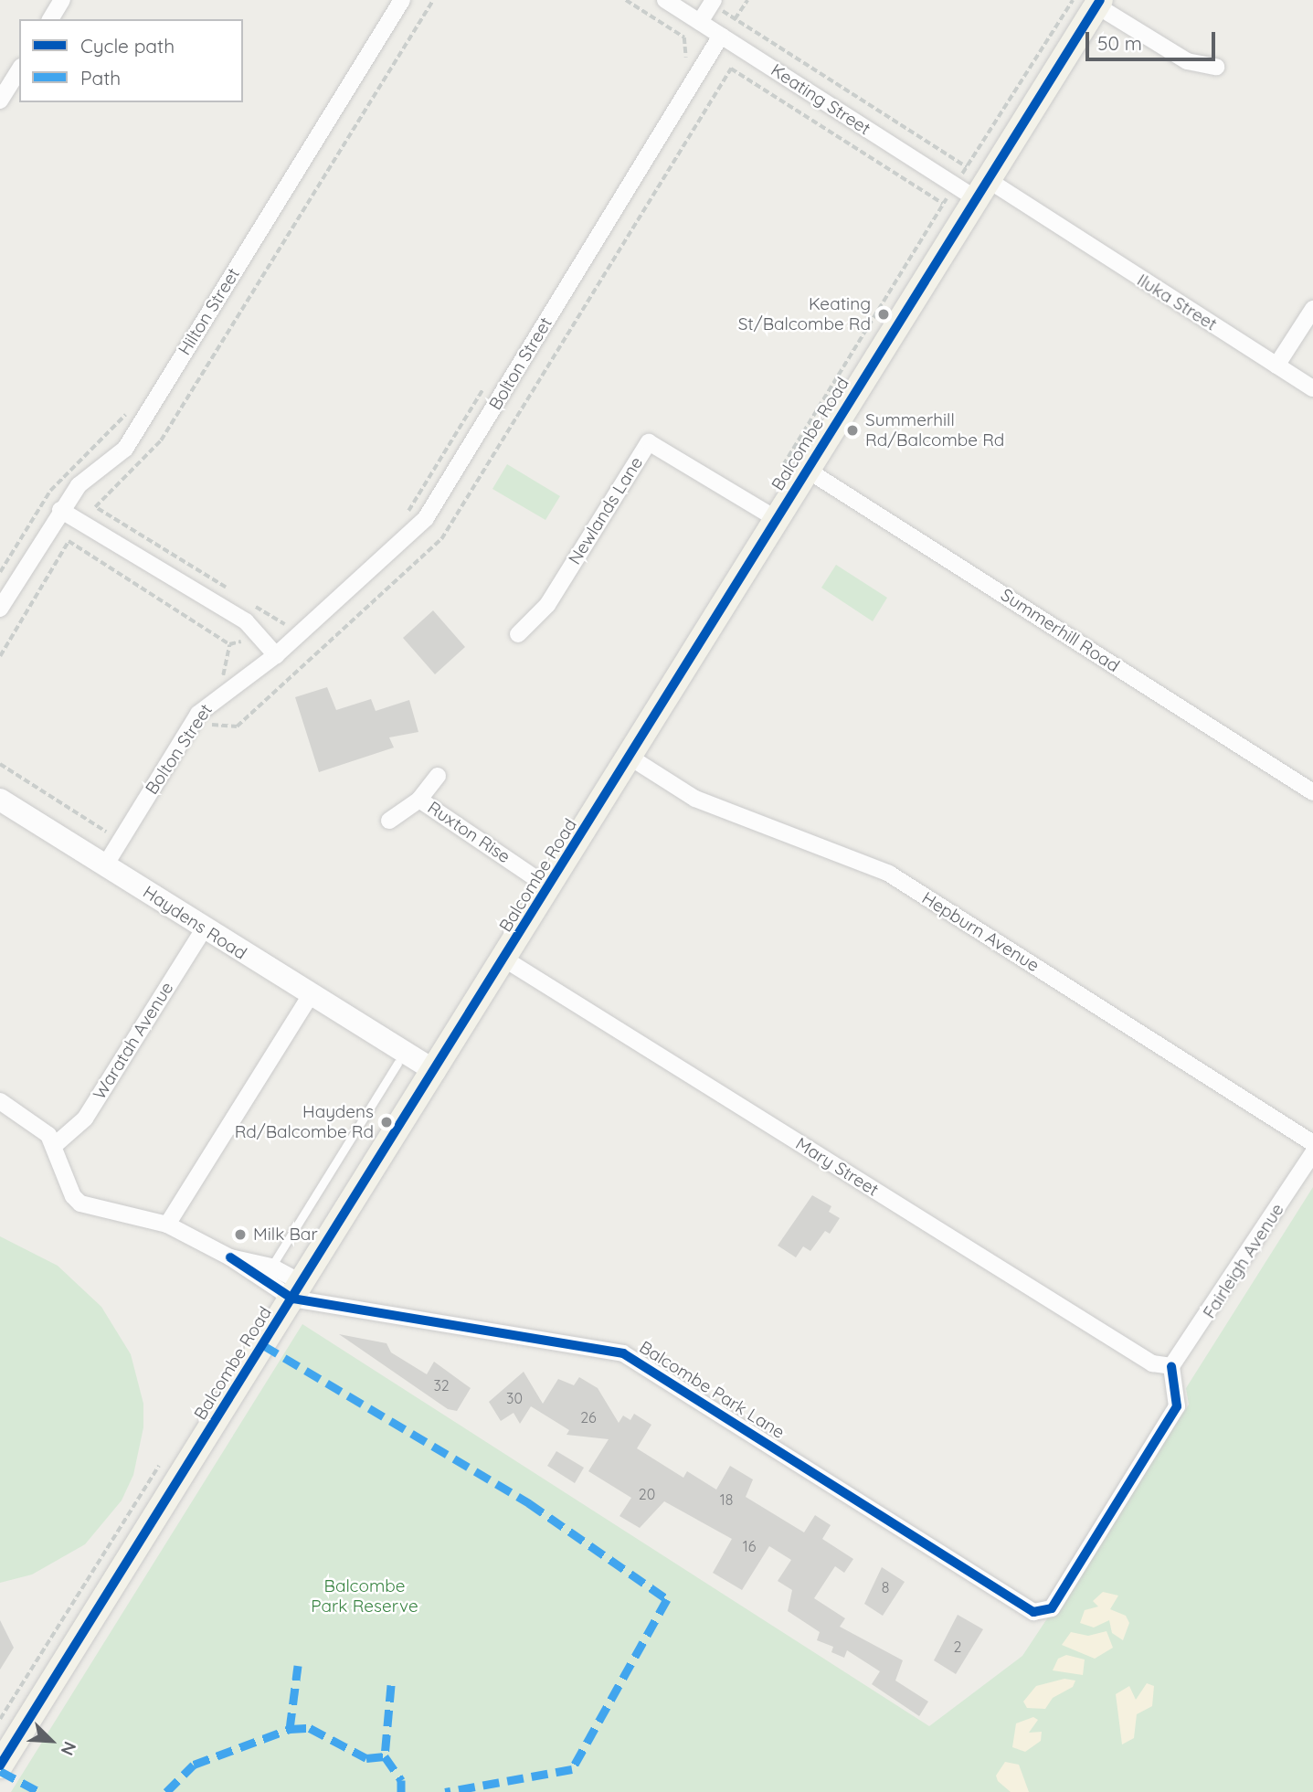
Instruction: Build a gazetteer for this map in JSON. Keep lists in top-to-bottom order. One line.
{"streets":{"main road":["Balcombe Road"],"street":["Keating Street","Iluka Street","Hilton Street","Bolton Street","Newlands Lane","Summerhill Road","Ruxton Rise","Haydens Road","Hepburn Avenue","Waratah Avenue","Mary Street","Fairleigh Avenue","Balcombe Park Lane"]},"crossings":[["Keating Street","Iluka Street"],["Keating Street","Bolton Street"],["Keating Street","Balcombe Road"],["Iluka Street","Balcombe Road"],["Bolton Street","Haydens Road"],["Balcombe Road","Newlands Lane"],["Balcombe Road","Summerhill Road"],["Balcombe Road","Ruxton Rise"],["Balcombe Road","Haydens Road"],["Balcombe Road","Hepburn Avenue"],["Balcombe Road","Mary Street"],["Balcombe Road","Balcombe Park Lane"],["Haydens Road","Waratah Avenue"],["Mary Street","Fairleigh Avenue"],["Mary Street","Balcombe Park Lane"],["Fairleigh Avenue","Balcombe Park Lane"]],"parks":["Balcombe Park Reserve"],"places":["Keating St/Balcombe Rd","Summerhill Rd/Balcombe Rd","Haydens Rd/Balcombe Rd","Milk Bar"],"house_numbers":["32","30","26","20","18","16","8","2"],"legend":["Cycle path","Path"],"scale_bar":"50 m","north":"bottom right"}
